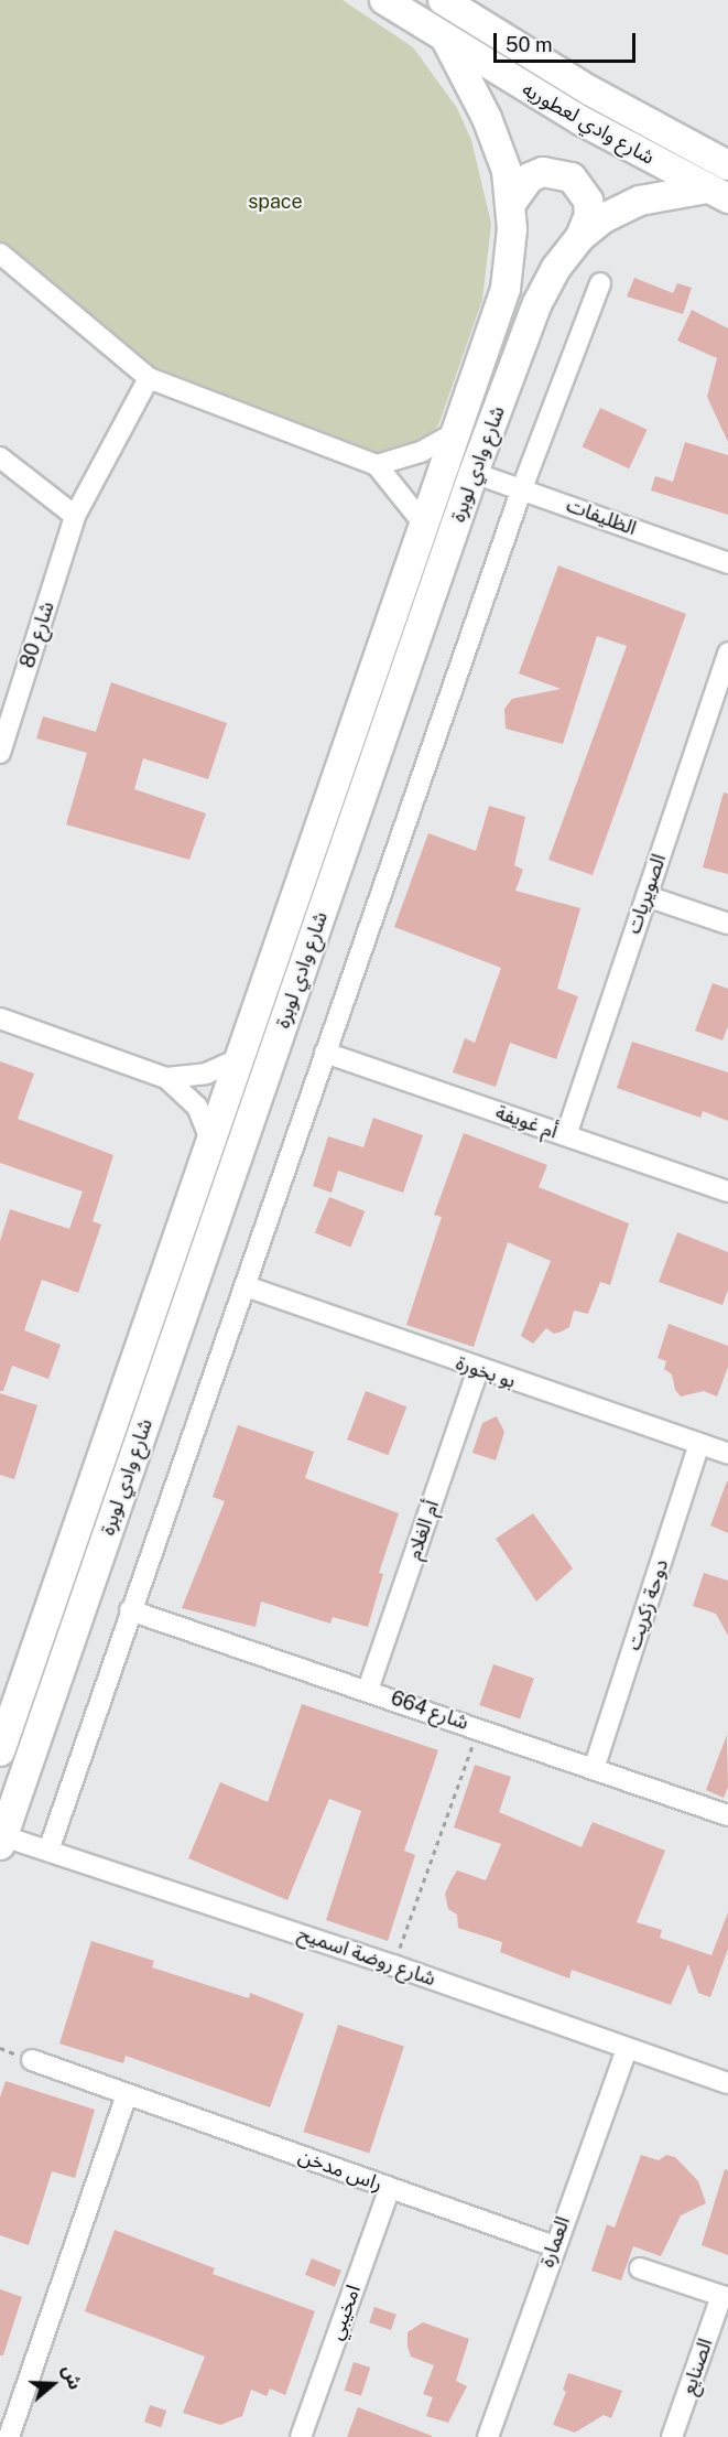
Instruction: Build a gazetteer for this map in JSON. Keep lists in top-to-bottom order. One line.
{"streets":{"street":["شارع وادي لعطوريه","شارع وادي لوبرة","الظليفات","شارع 80","الصويريات","أم غويفة","بو بخورة","أم الغلام","دوحة زكريت","شارع 664","شارع روضة اسميح","راس مدخن","العمارة","امخيبي","الصنايع"]},"crossings":[["شارع وادي لعطوريه","شارع وادي لوبرة"],["شارع وادي لوبرة","الظليفات"],["شارع وادي لوبرة","شارع روضة اسميح"],["الصويريات","أم غويفة"],["بو بخورة","أم الغلام"],["بو بخورة","دوحة زكريت"],["أم الغلام","شارع 664"],["دوحة زكريت","شارع 664"],["شارع روضة اسميح","العمارة"],["راس مدخن","العمارة"],["راس مدخن","امخيبي"]],"parks":["space"],"scale_bar":"50 m","north":"right"}
